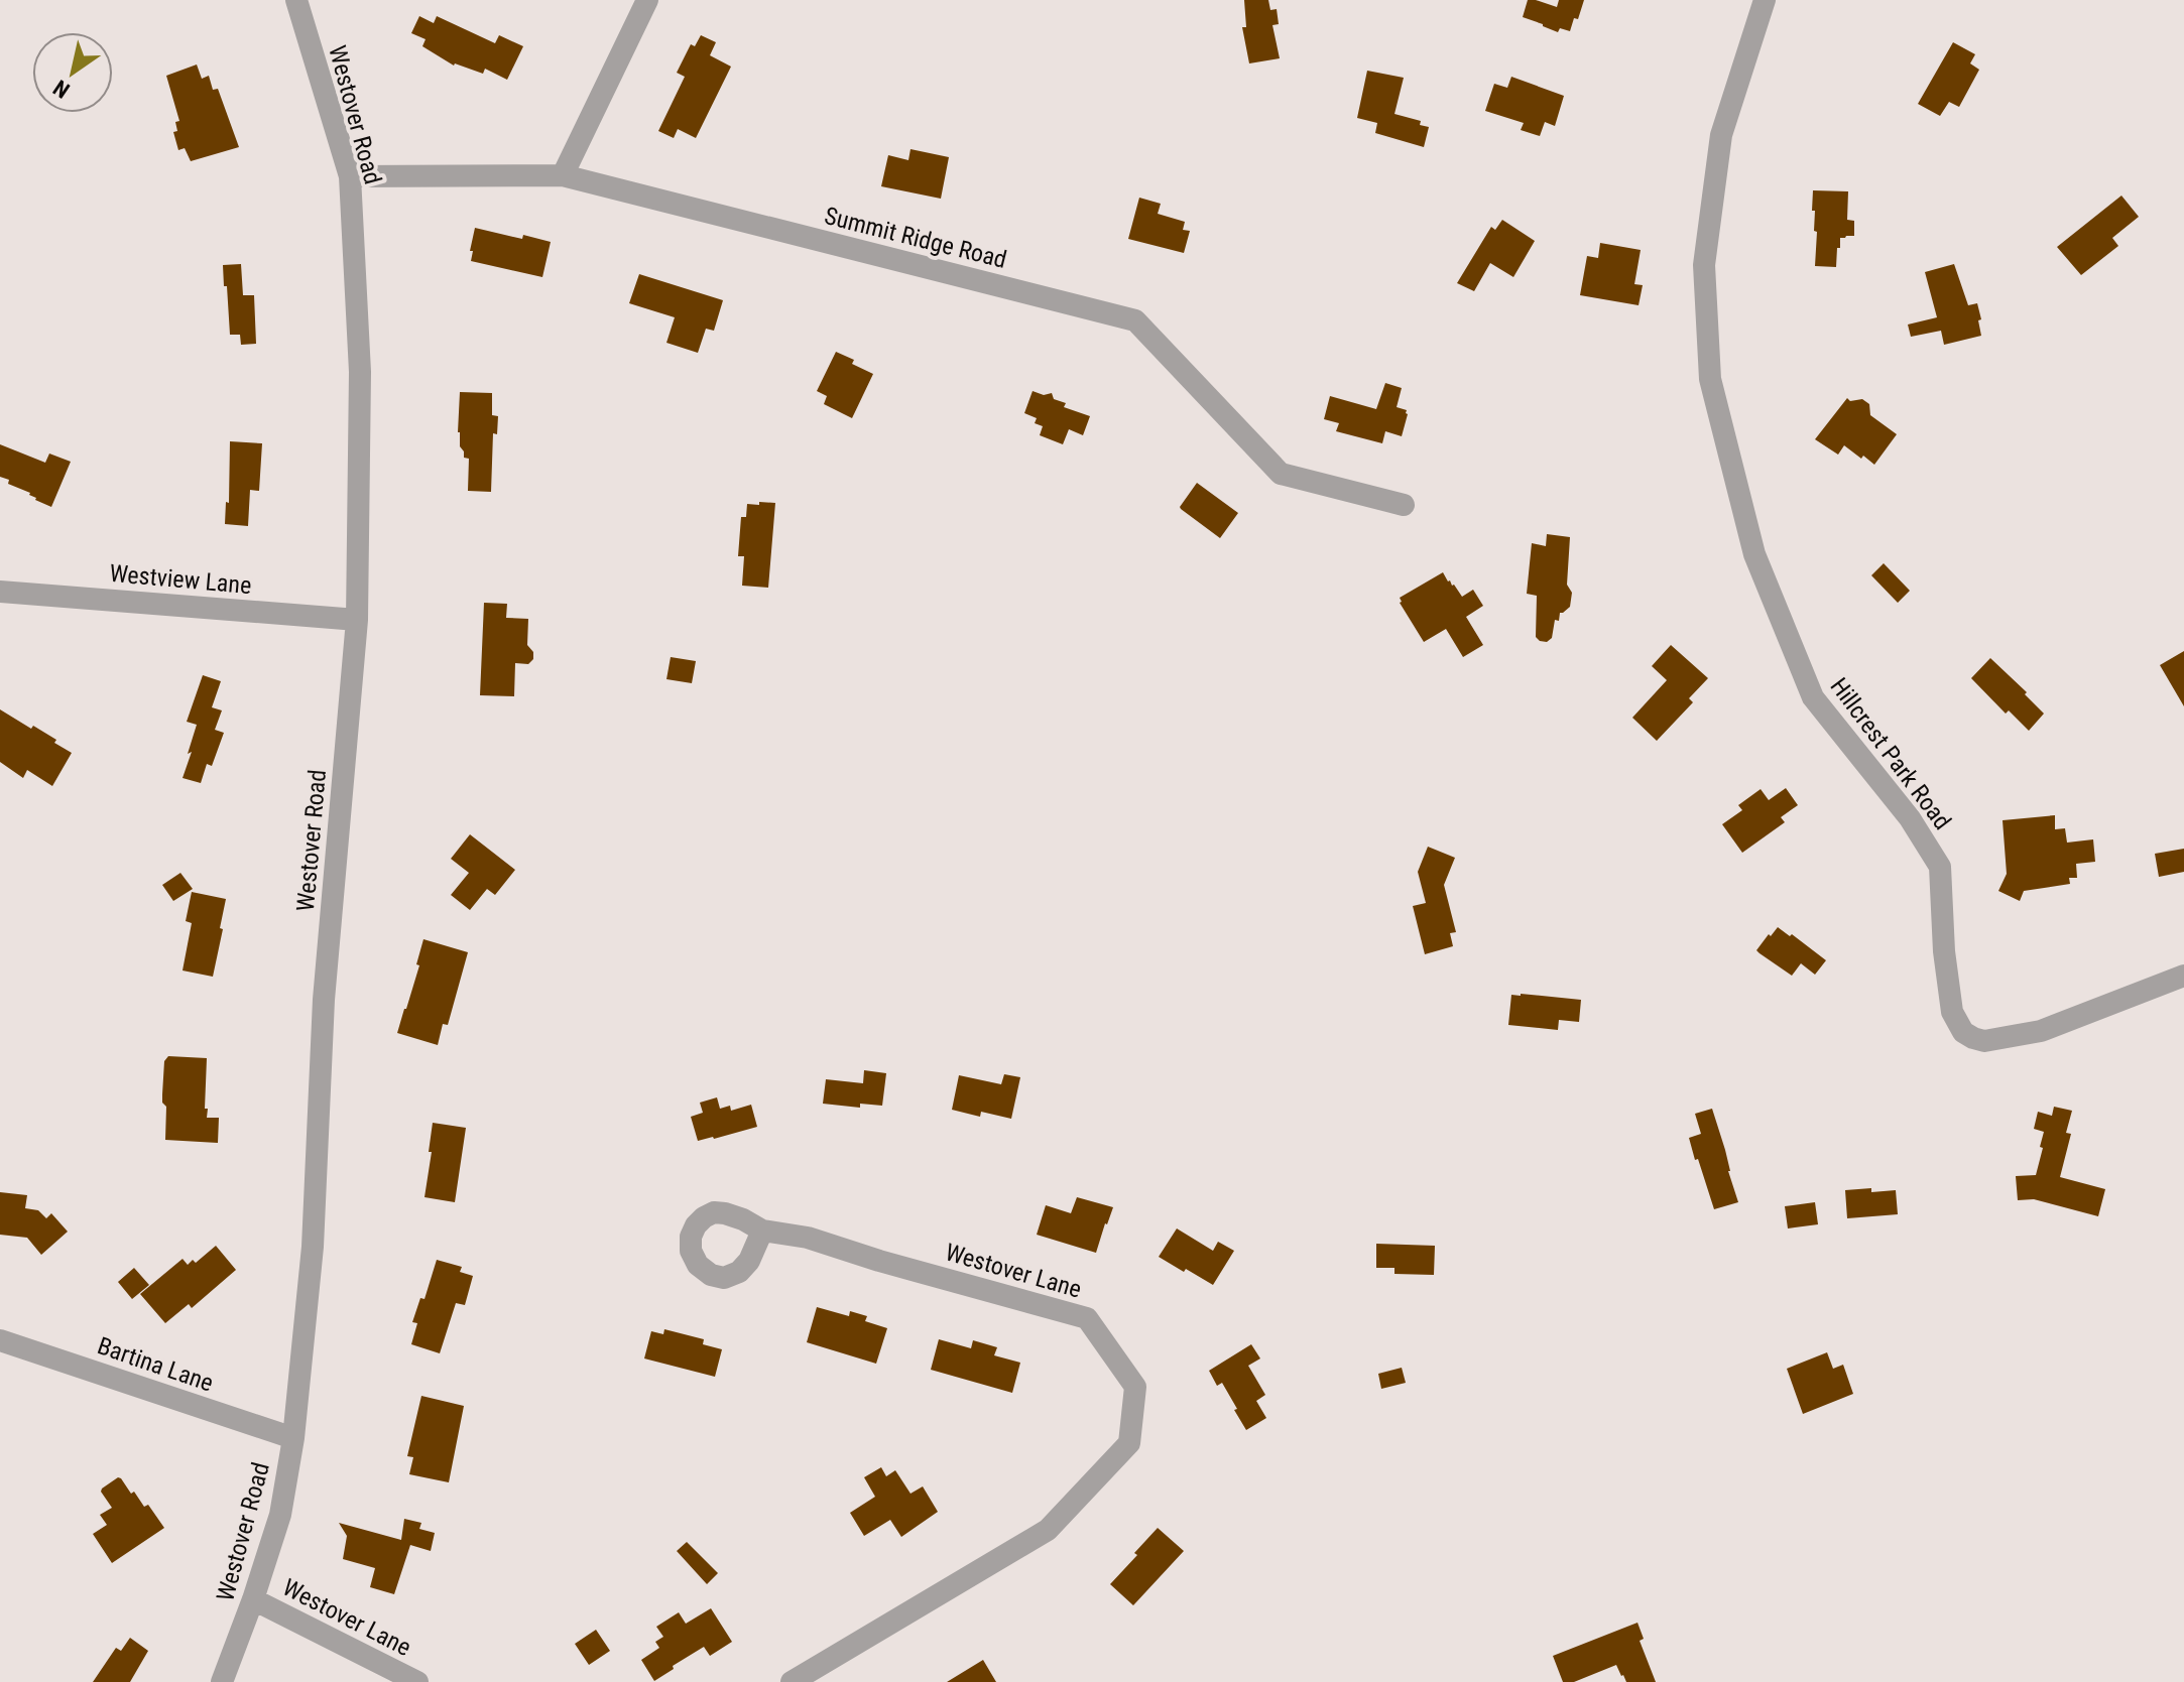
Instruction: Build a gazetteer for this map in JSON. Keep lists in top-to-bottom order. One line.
{"streets":{"street":["Westover Road","Summit Ridge Road","Westview Lane","Hillcrest Park Road","Westover Lane","Bartina Lane"]},"crossings":[["Westover Road","Summit Ridge Road"],["Westover Road","Westview Lane"],["Westover Road","Westover Lane"],["Westover Road","Bartina Lane"]],"north":"bottom left"}
